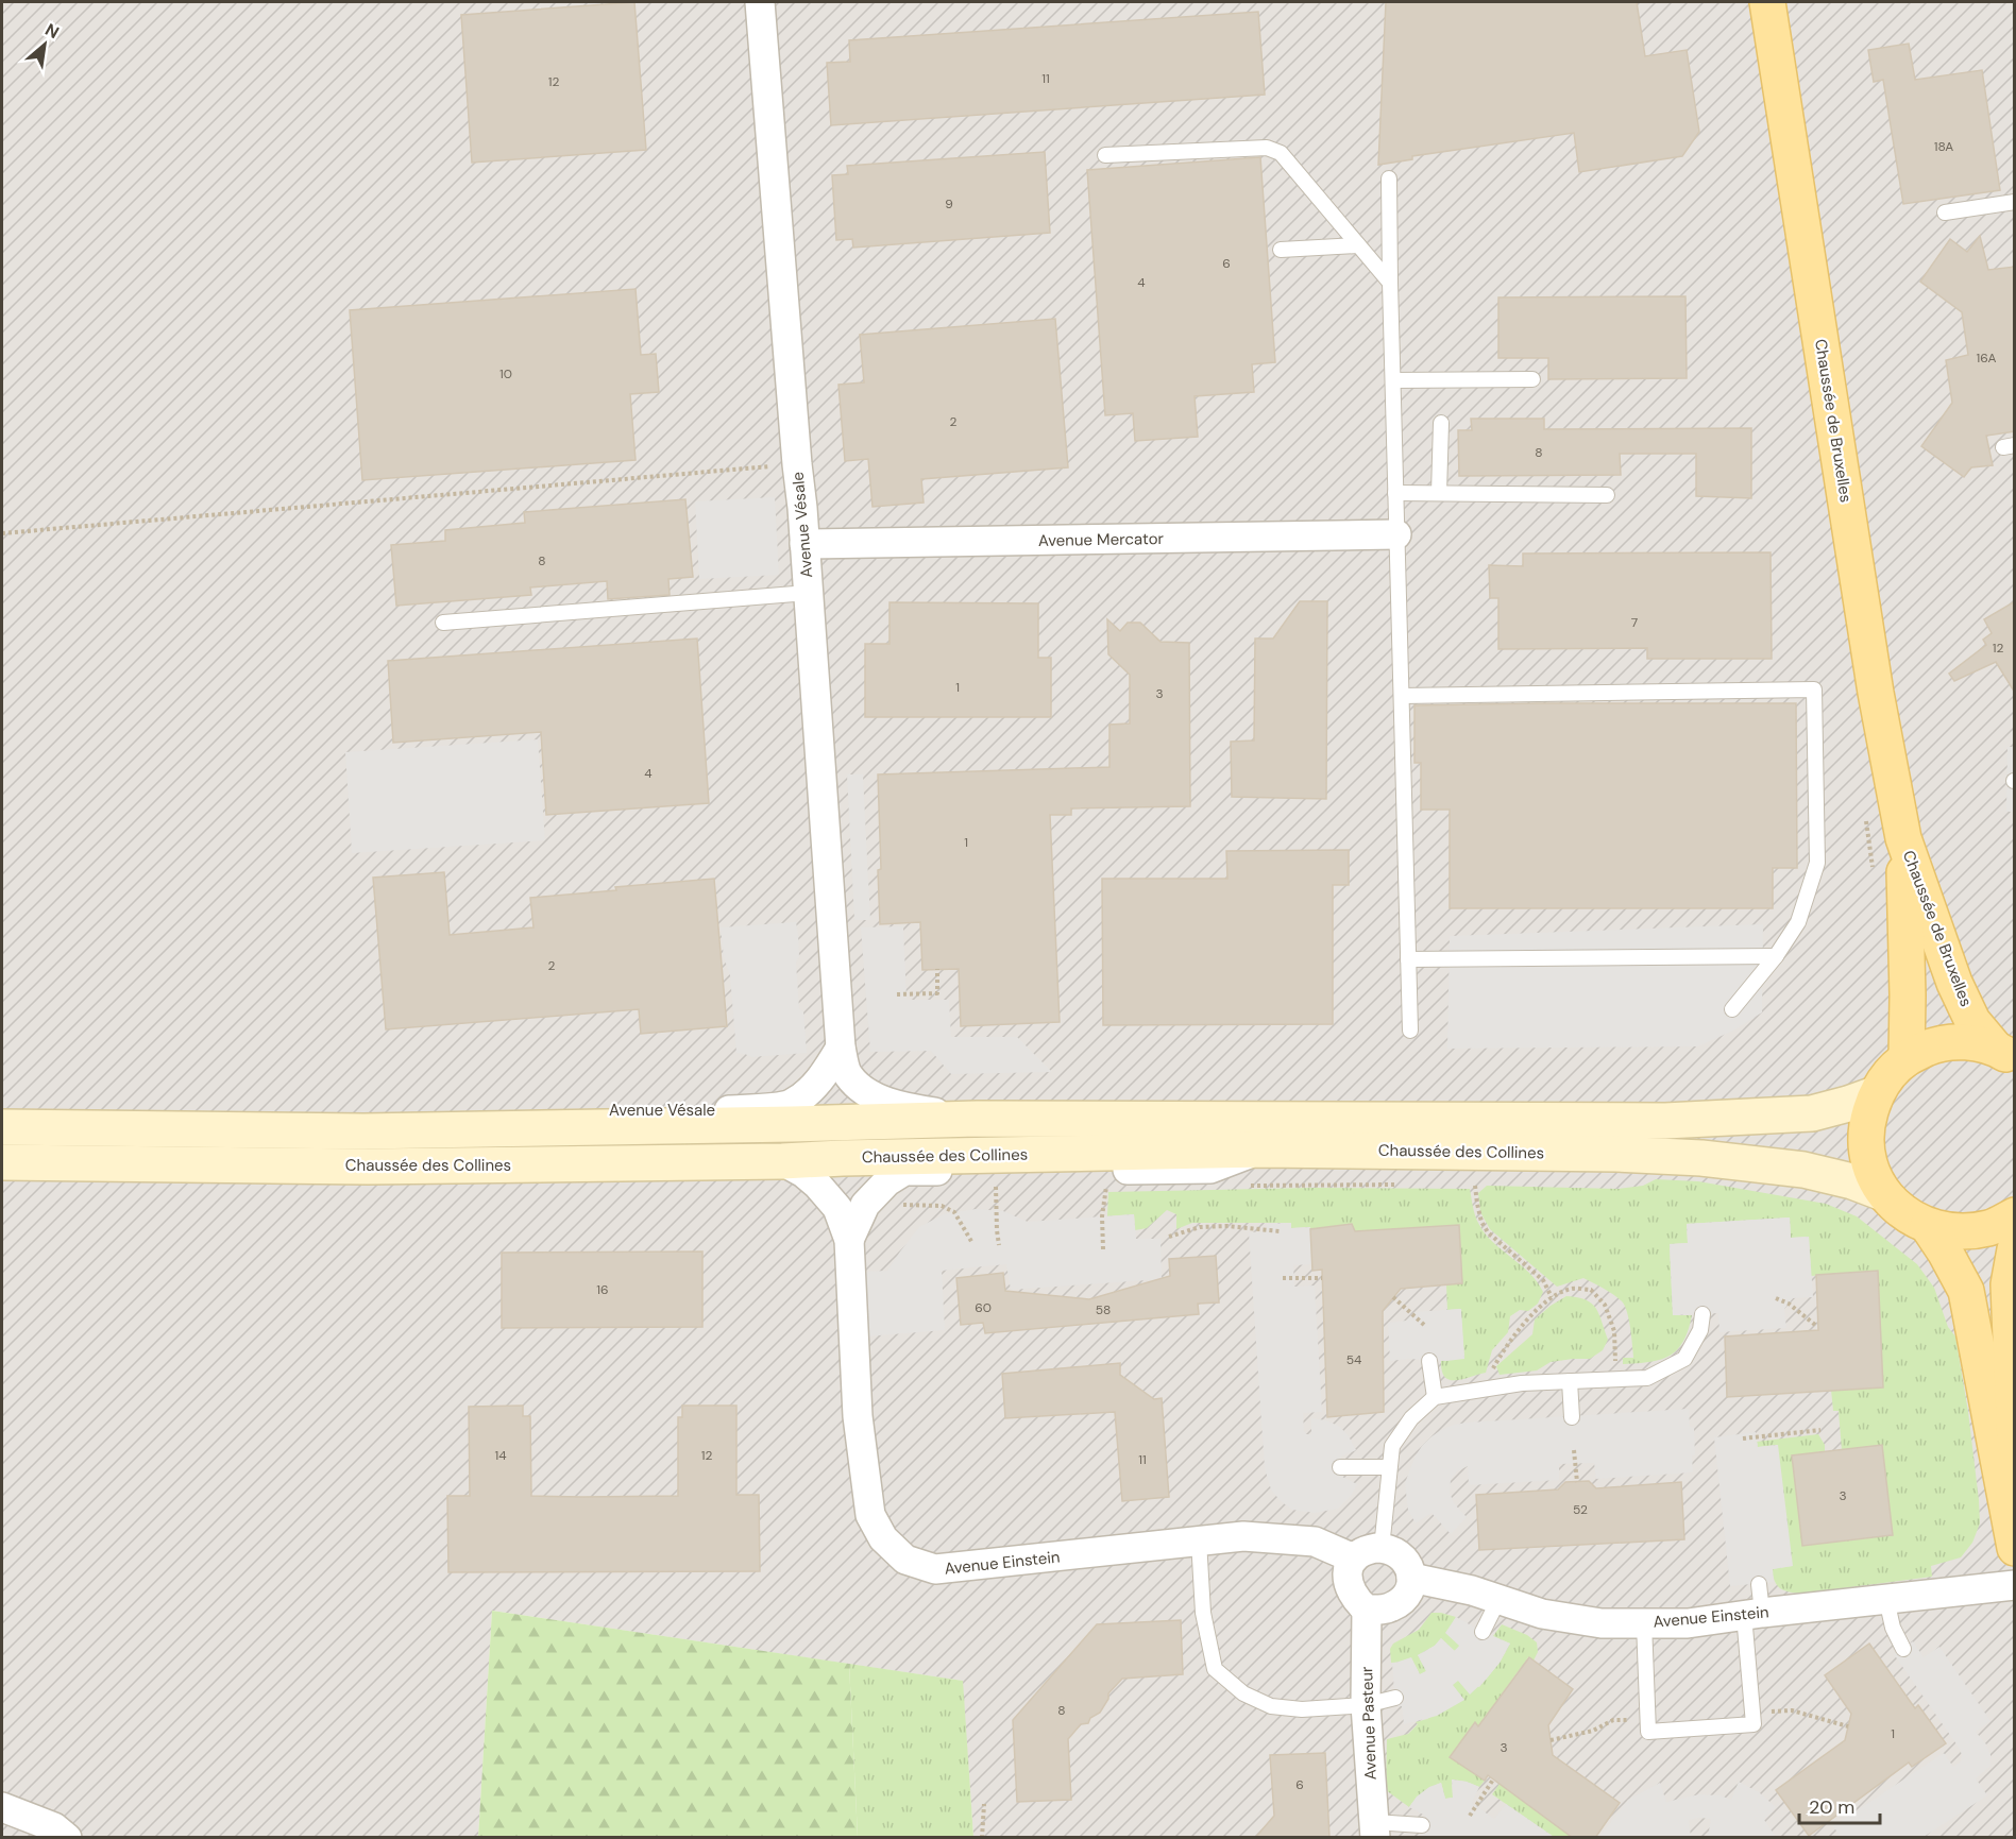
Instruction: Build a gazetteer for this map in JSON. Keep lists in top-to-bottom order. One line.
{"streets":{"main road":["Chaussée de Bruxelles","Chaussée des Collines"],"street":["Avenue Vésale","Avenue Mercator","Avenue Einstein","Avenue Pasteur"]},"crossings":[["Chaussée de Bruxelles","Chaussée des Collines"],["Avenue Vésale","Avenue Mercator"],["Avenue Vésale","Chaussée des Collines"],["Chaussée des Collines","Avenue Einstein"],["Avenue Einstein","Avenue Pasteur"]],"house_numbers":["11","12","18A","9","6","4","16A","10","2","8","8","7","12","1","3","4","1","2","16","60","58","54","14","12","11","3","52","8","1","3","6"],"scale_bar":"20 m","north":"top right"}
